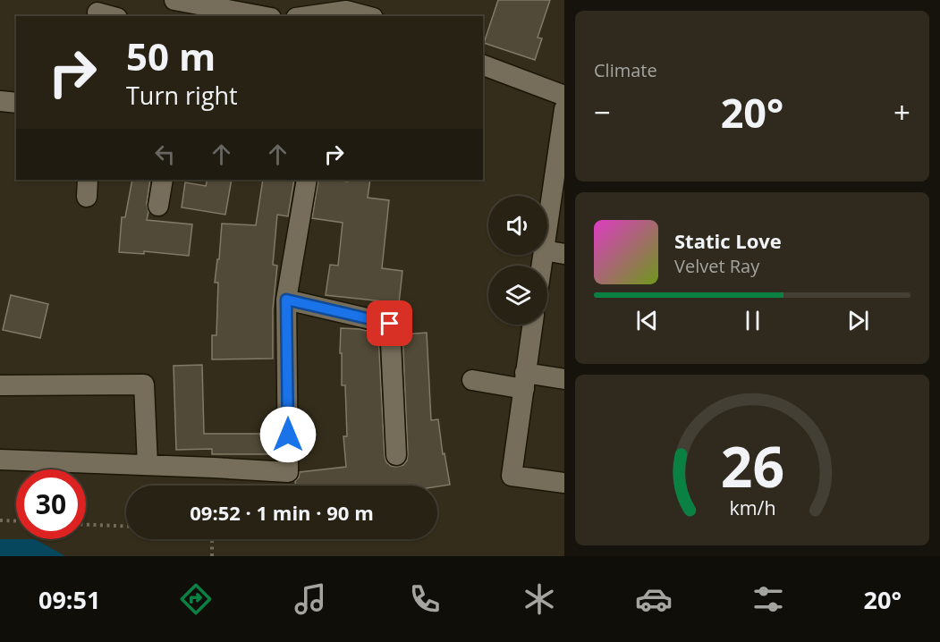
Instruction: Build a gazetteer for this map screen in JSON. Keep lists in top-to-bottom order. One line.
{"page":{"tile":"Climate","turn":["50 m","Turn right"],"heat":["−","20°","+"],"song":["Static Love","Velvet Ray"],"limit":"30","trip":"09:52 · 1 min · 90 m","tabs":["09:51","20°"],"gauge":["26","km/h"]}}
